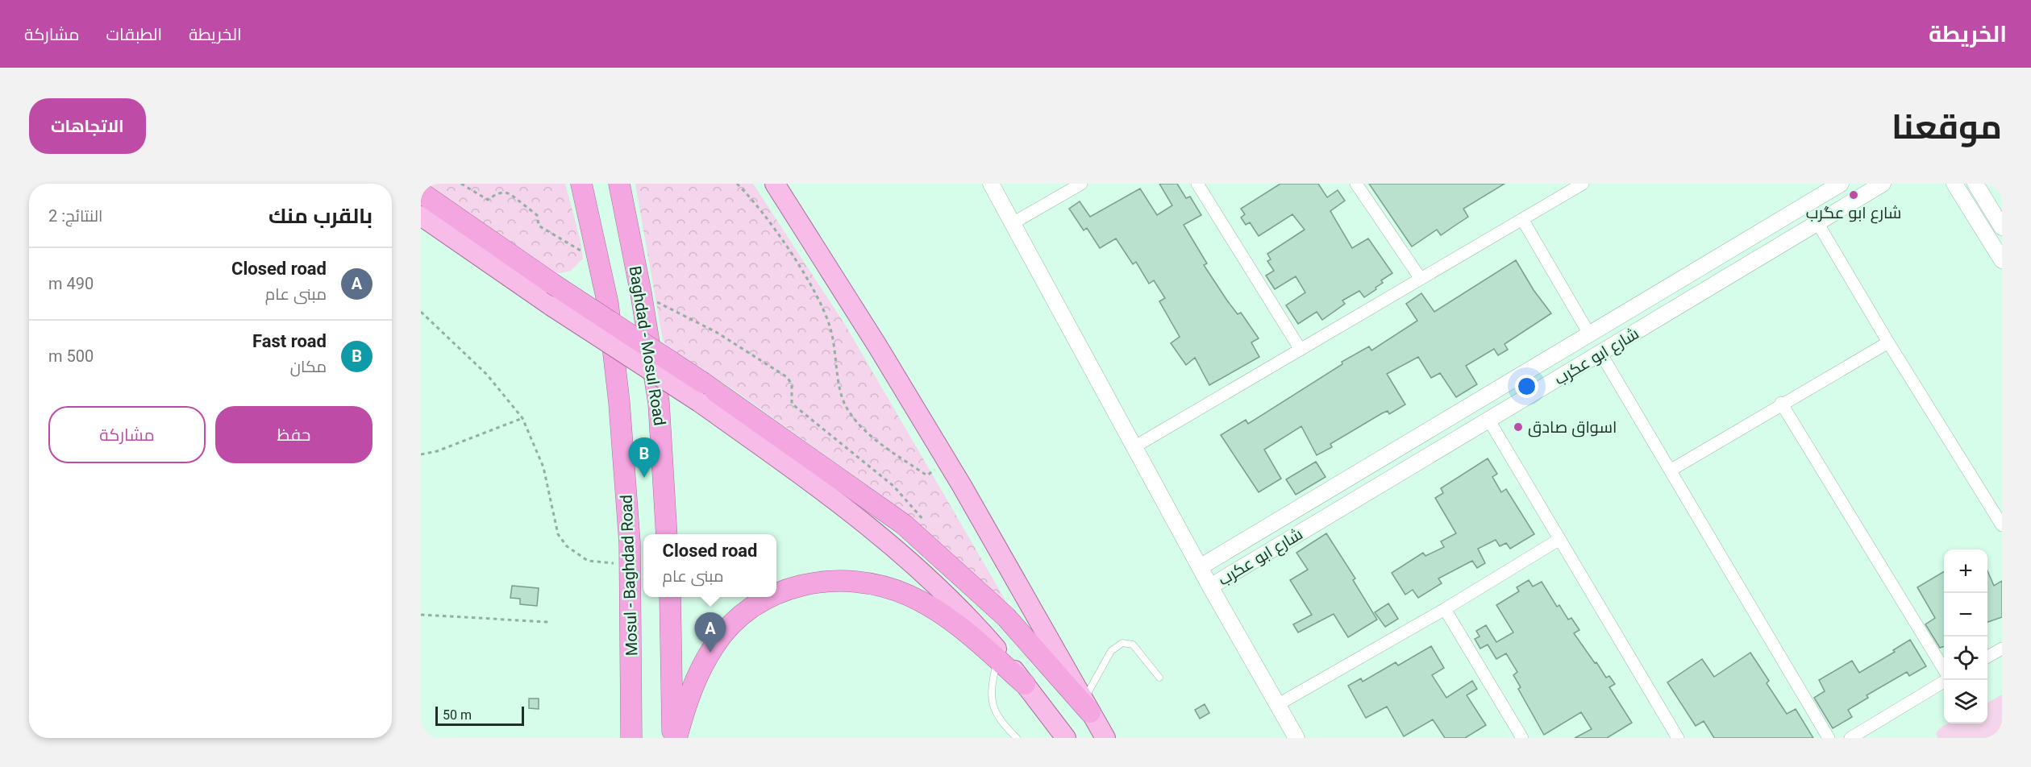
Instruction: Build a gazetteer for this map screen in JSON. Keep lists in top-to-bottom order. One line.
{"streets":{"highway":["Baghdad - Mosul Road","Mosul - Baghdad Road"],"street":["شارع ابو عكرب"]},"places":["شارع ابو عگرب","اسواق صادق"],"scale_bar":"50 m","page":{"header":"الخريطة","nav":["الخريطة","الطبقات","مشاركة"],"title":"موقعنا","buttons":["الاتجاهات",["حفظ","مشاركة"]],"heading":["بالقرب منك","النتائج: 2"],"list":[{"mark":"A","name":"Closed road","note":"مبنى عام","value":"490 m"},{"mark":"B","name":"Fast road","note":"مكان","value":"500 m"}],"pins":["B","A"],"popup":["Closed road","مبنى عام"],"map_buttons":["+","−"],"scale":"50 m"}}
